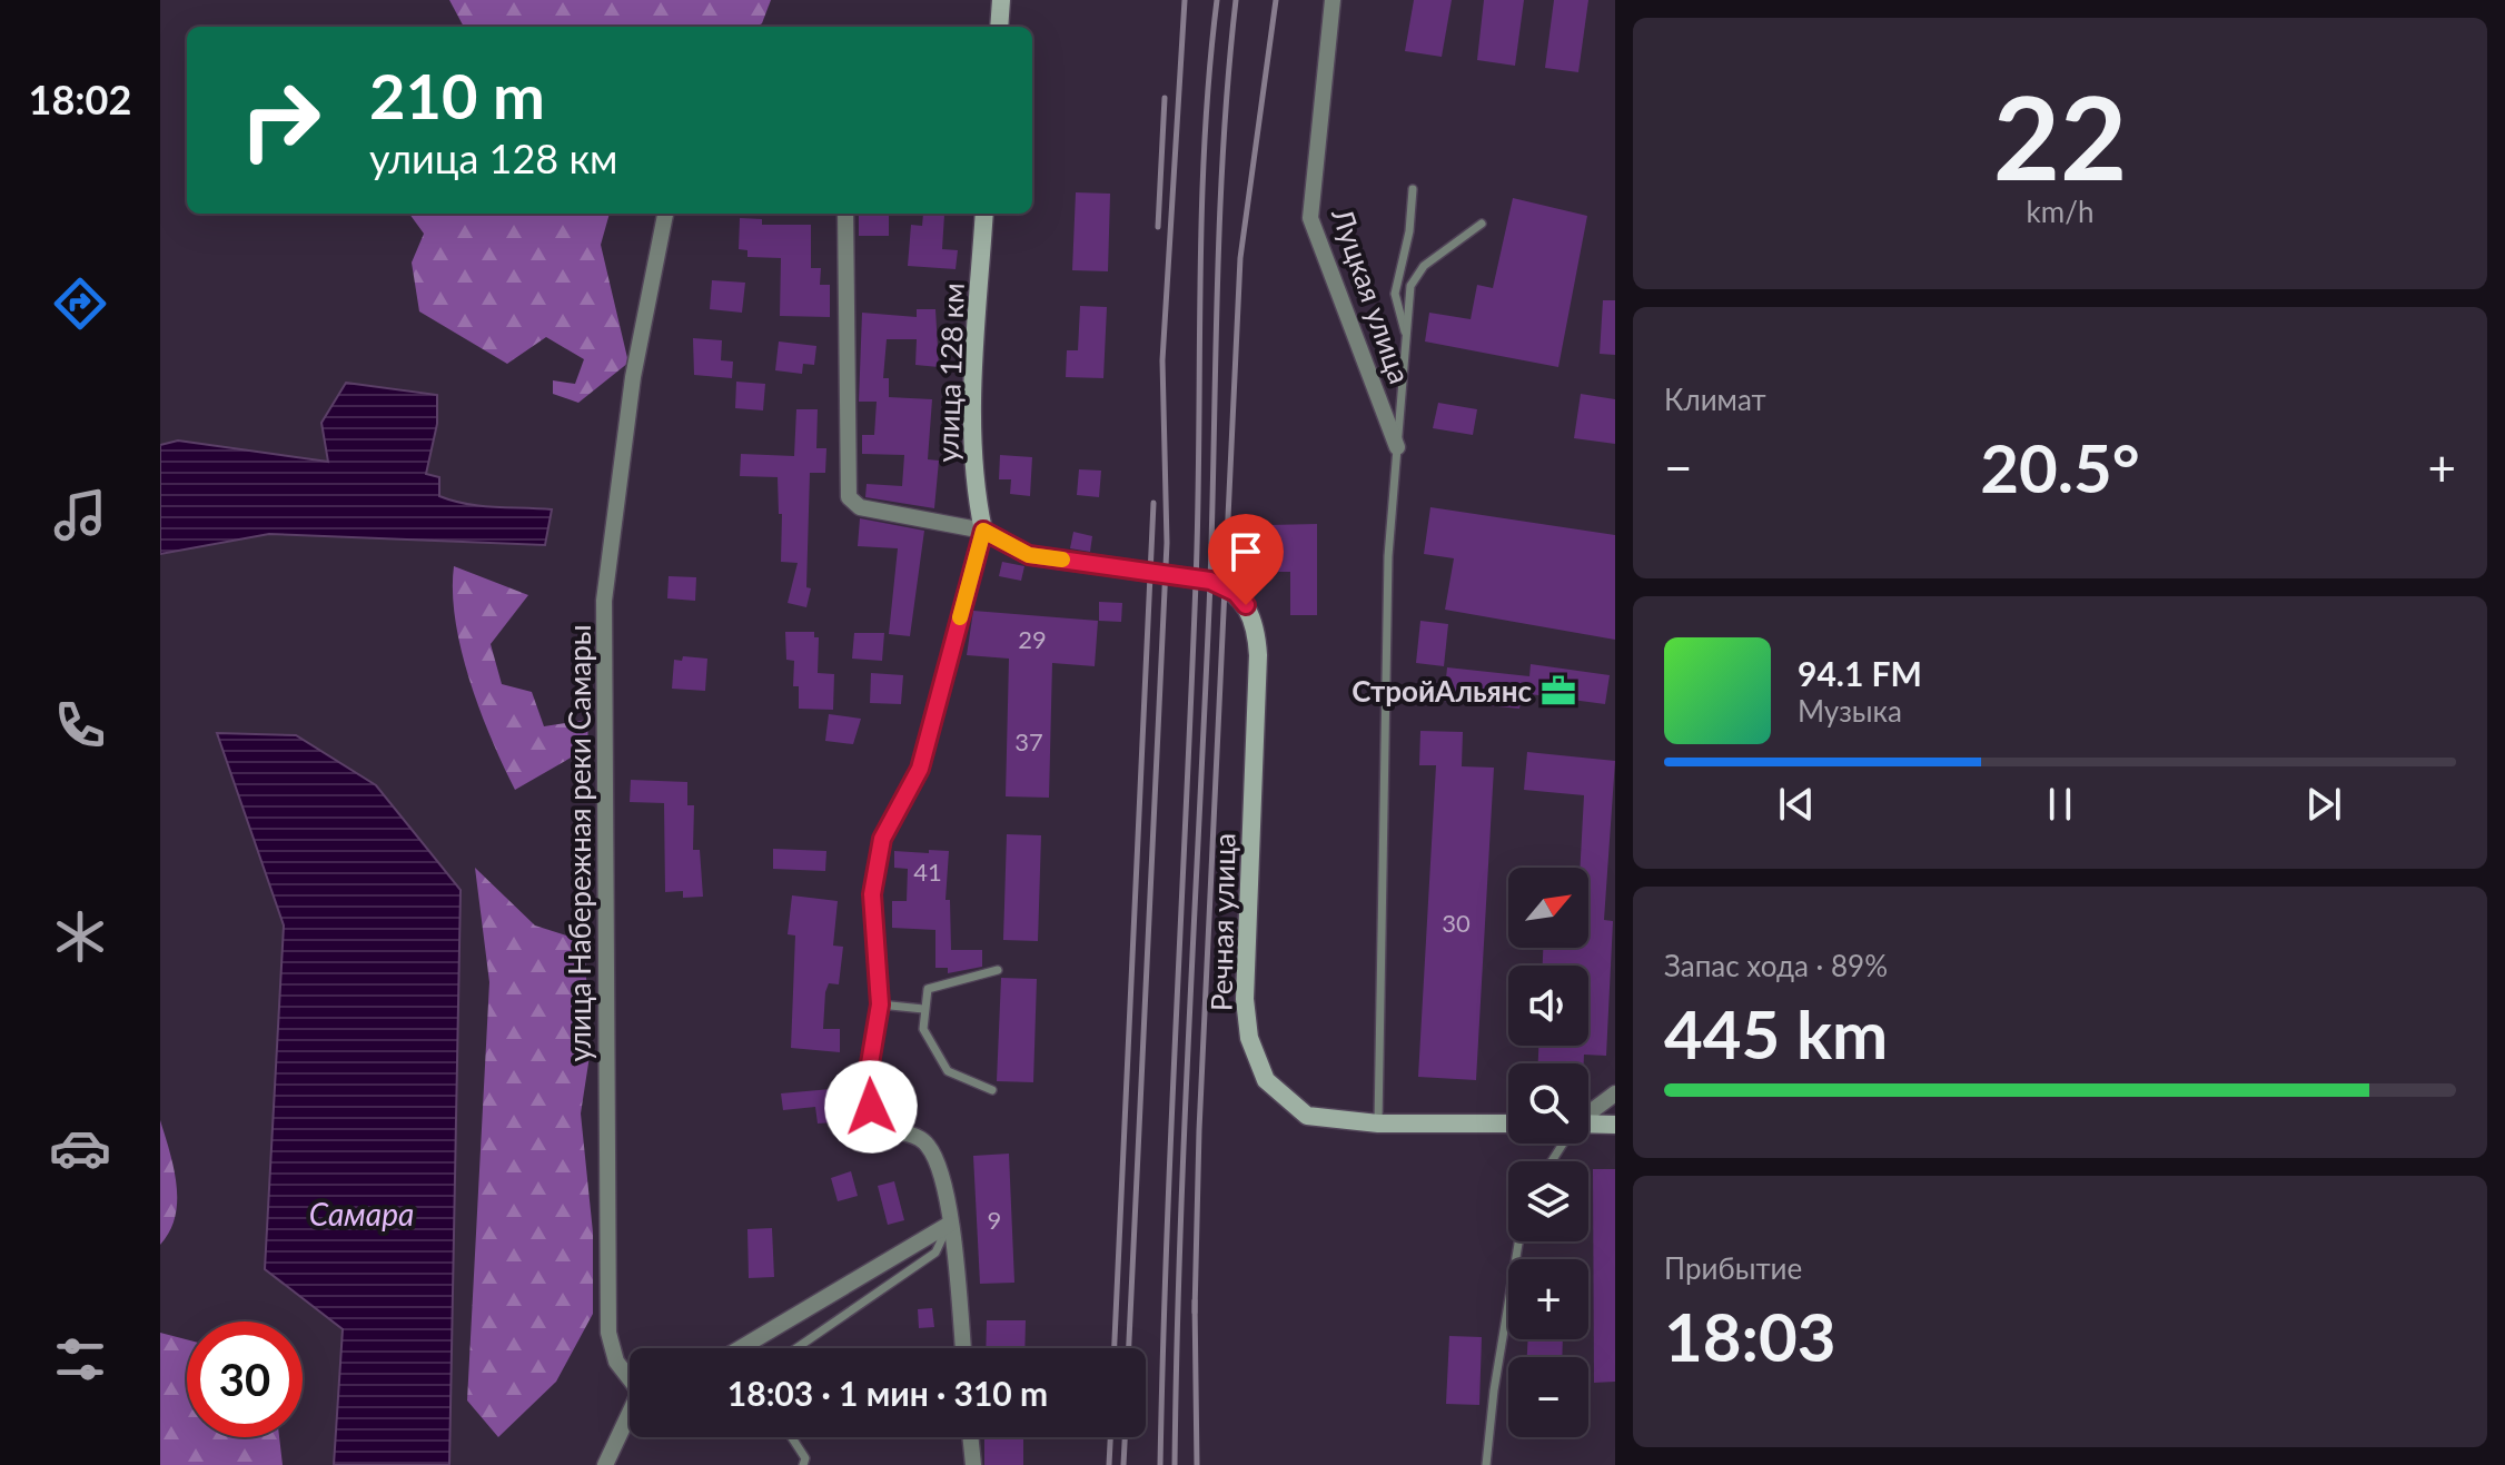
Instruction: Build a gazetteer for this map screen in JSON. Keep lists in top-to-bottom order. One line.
{"streets":{"street":["Луцкая улица","улица 128 км","улица Набережная реки Самары","Речная улица"]},"crossings":[["улица 128 км","Речная улица"]],"water":["Самара"],"places":{"office":["СтройАльянс"]},"house_numbers":["29","37","41","30","9"],"north":"top right","page":{"tabs":"18:02","tile":[["22","km/h"],"Климат",["Запас хода · 89%","445 km"],["Прибытие","18:03"]],"turn":["210 m","улица 128 км"],"heat":["−","20.5°","+"],"song":["94.1 FM","Музыка"],"map_buttons":["+","−"],"limit":"30","trip":"18:03 · 1 мин · 310 m"}}
